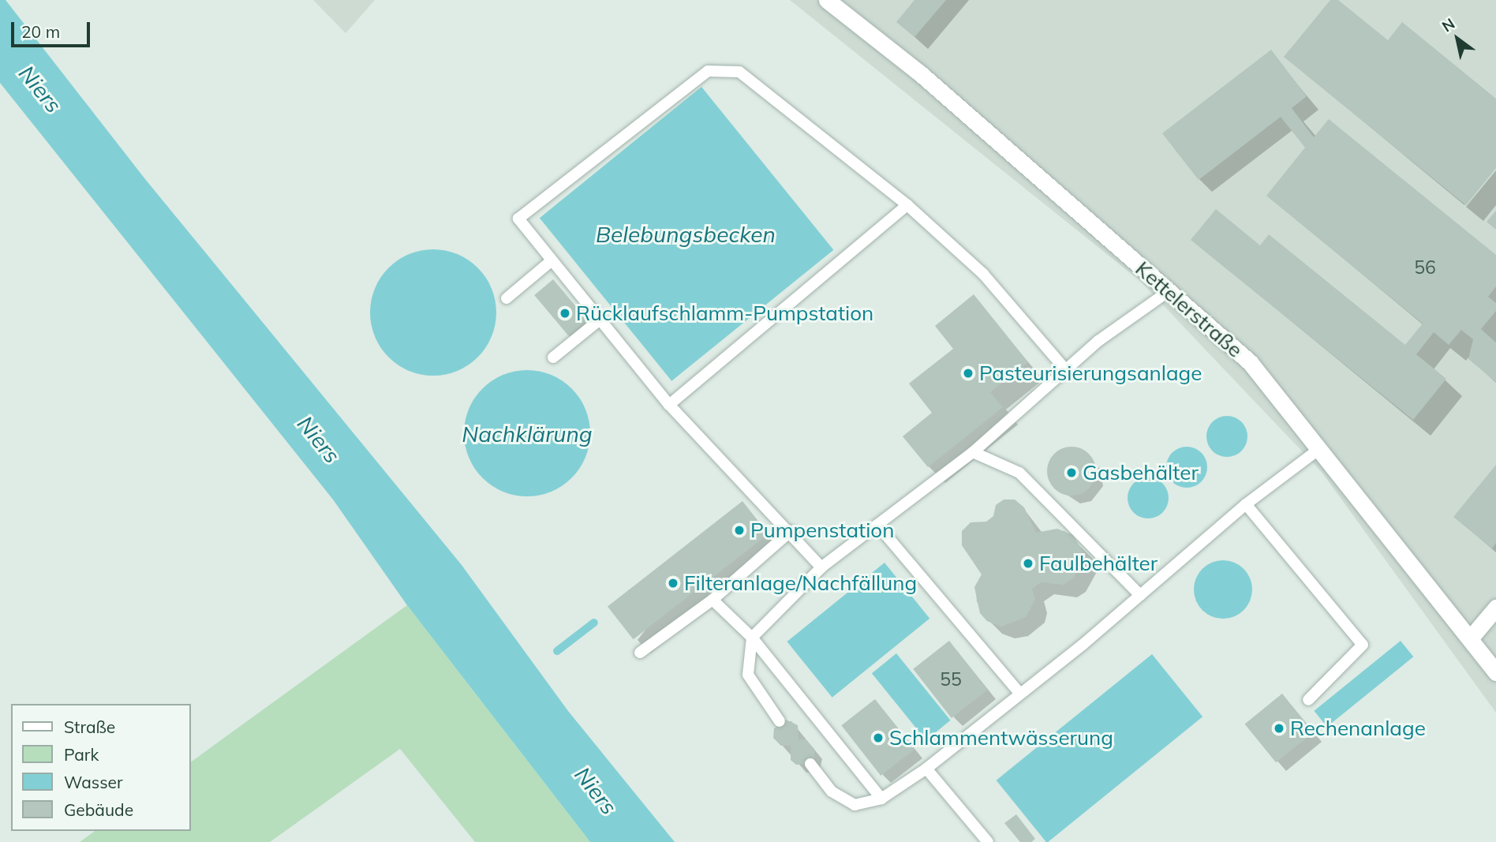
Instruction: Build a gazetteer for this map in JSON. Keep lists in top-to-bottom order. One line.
{"streets":{"street":["Kettelerstraße"]},"water":["Niers","Belebungsbecken","Nachklärung"],"places":["Rücklaufschlamm-Pumpstation","Pasteurisierungsanlage","Gasbehälter","Pumpenstation","Faulbehälter","Filteranlage/Nachfällung","Rechenanlage","Schlammentwässerung"],"house_numbers":["56","55"],"legend":["Straße","Park","Wasser","Gebäude"],"scale_bar":"20 m","north":"top left"}
